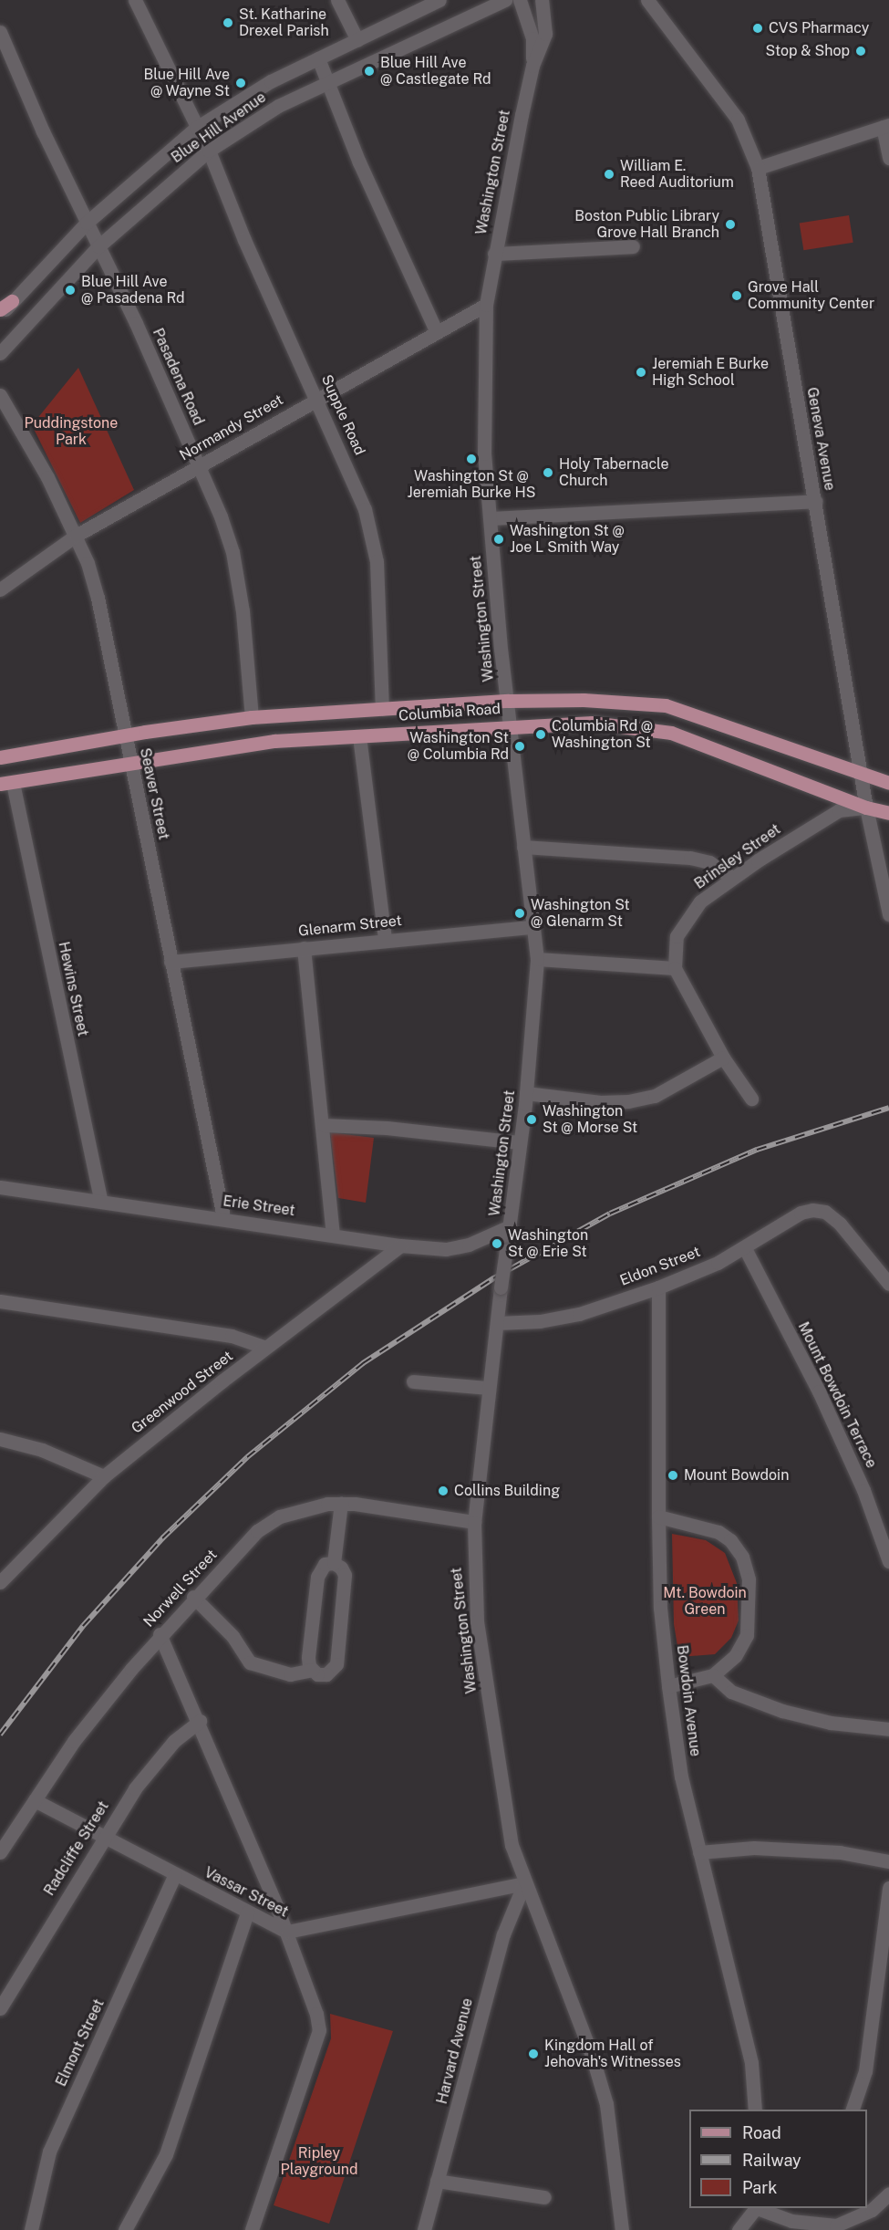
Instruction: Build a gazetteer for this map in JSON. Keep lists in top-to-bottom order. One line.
{"streets":{"main road":["Columbia Road"],"street":["Blue Hill Avenue","Washington Street","Pasadena Road","Supple Road","Normandy Street","Geneva Avenue","Seaver Street","Brinsley Street","Glenarm Street","Hewins Street","Erie Street","Eldon Street","Greenwood Street","Mount Bowdoin Terrace","Norwell Street","Bowdoin Avenue","Radcliffe Street","Vassar Street","Elmont Street","Harvard Avenue"]},"crossings":[["Blue Hill Avenue","Pasadena Road"],["Blue Hill Avenue","Supple Road"],["Washington Street","Normandy Street"],["Washington Street","Columbia Road"],["Washington Street","Glenarm Street"],["Washington Street","Erie Street"],["Washington Street","Eldon Street"],["Washington Street","Norwell Street"],["Washington Street","Vassar Street"],["Washington Street","Harvard Avenue"],["Pasadena Road","Normandy Street"],["Pasadena Road","Columbia Road"],["Supple Road","Normandy Street"],["Supple Road","Columbia Road"],["Normandy Street","Seaver Street"],["Geneva Avenue","Columbia Road"],["Geneva Avenue","Brinsley Street"],["Columbia Road","Seaver Street"],["Columbia Road","Brinsley Street"],["Columbia Road","Hewins Street"],["Seaver Street","Glenarm Street"],["Seaver Street","Erie Street"],["Hewins Street","Erie Street"],["Erie Street","Greenwood Street"],["Eldon Street","Mount Bowdoin Terrace"],["Eldon Street","Bowdoin Avenue"],["Norwell Street","Vassar Street"],["Radcliffe Street","Vassar Street"],["Vassar Street","Elmont Street"],["Vassar Street","Harvard Avenue"]],"parks":["Puddingstone Park","Mt. Bowdoin Green","Ripley Playground"],"places":["St. Katharine Drexel Parish","CVS Pharmacy","Stop & Shop","Blue Hill Ave @ Castlegate Rd","Blue Hill Ave @ Wayne St","William E. Reed Auditorium","Boston Public Library Grove Hall Branch","Blue Hill Ave @ Pasadena Rd","Grove Hall Community Center","Jeremiah E Burke High School","Washington St @ Jeremiah Burke HS","Holy Tabernacle Church","Washington St @ Joe L Smith Way","Columbia Rd @ Washington St","Washington St @ Columbia Rd","Washington St @ Glenarm St","Washington St @ Morse St","Washington St @ Erie St","Mount Bowdoin","Collins Building","Kingdom Hall of Jehovah's Witnesses"],"legend":["Road","Railway","Park"]}
